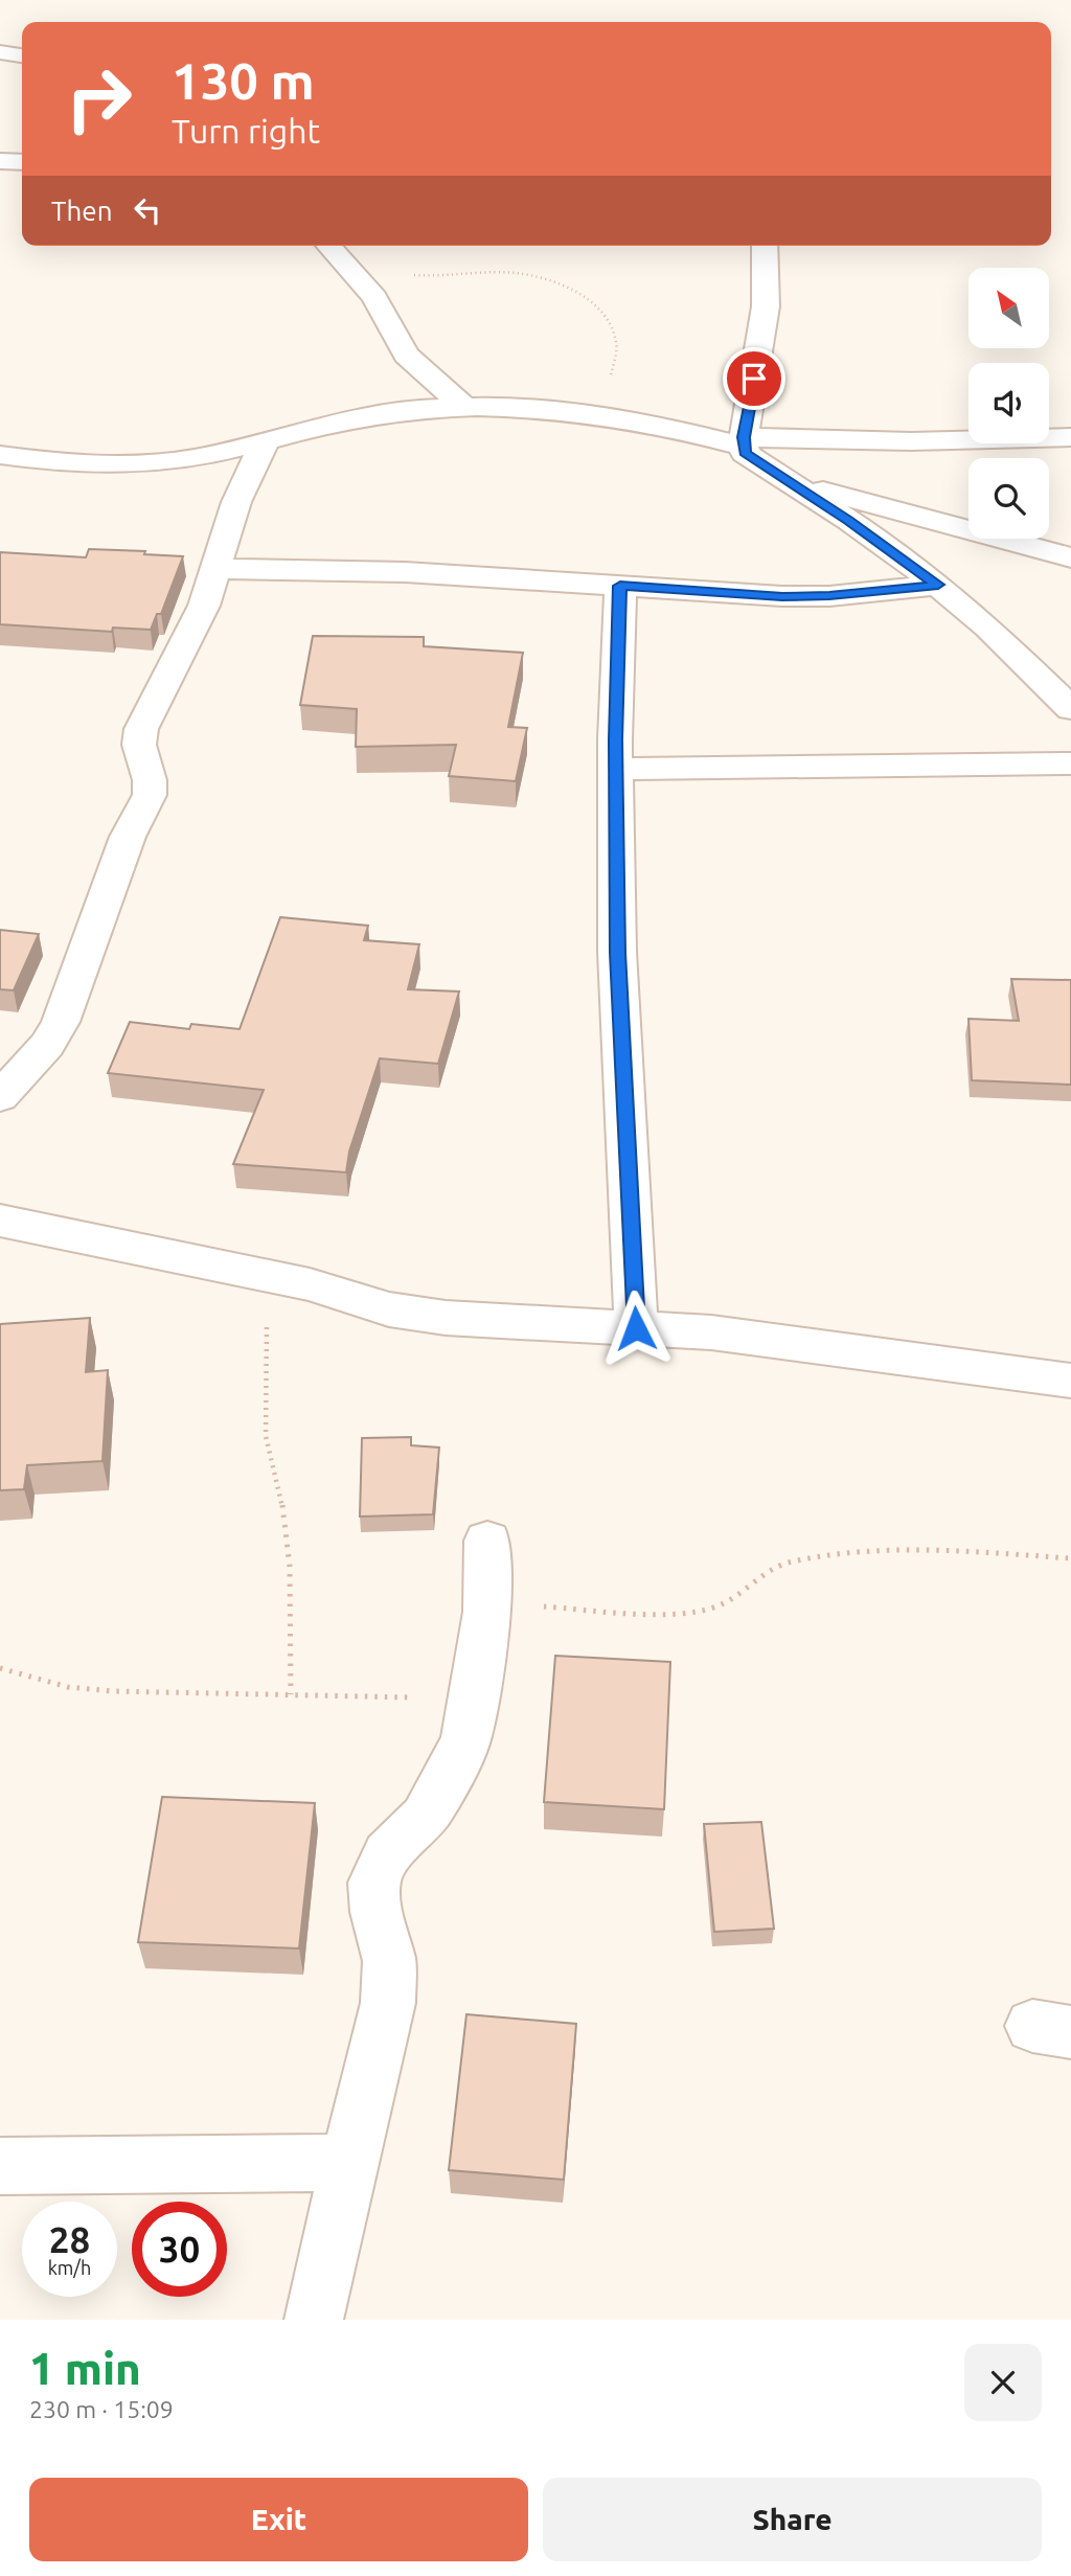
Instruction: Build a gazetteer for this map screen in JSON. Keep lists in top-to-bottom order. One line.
{"north":"top left","page":{"turn":["130 m","Turn right"],"then":"Then","speed":"28 km/h","limit":"30","heading":["1 min","230 m · 15:09"],"buttons":["Exit","Share"]}}
